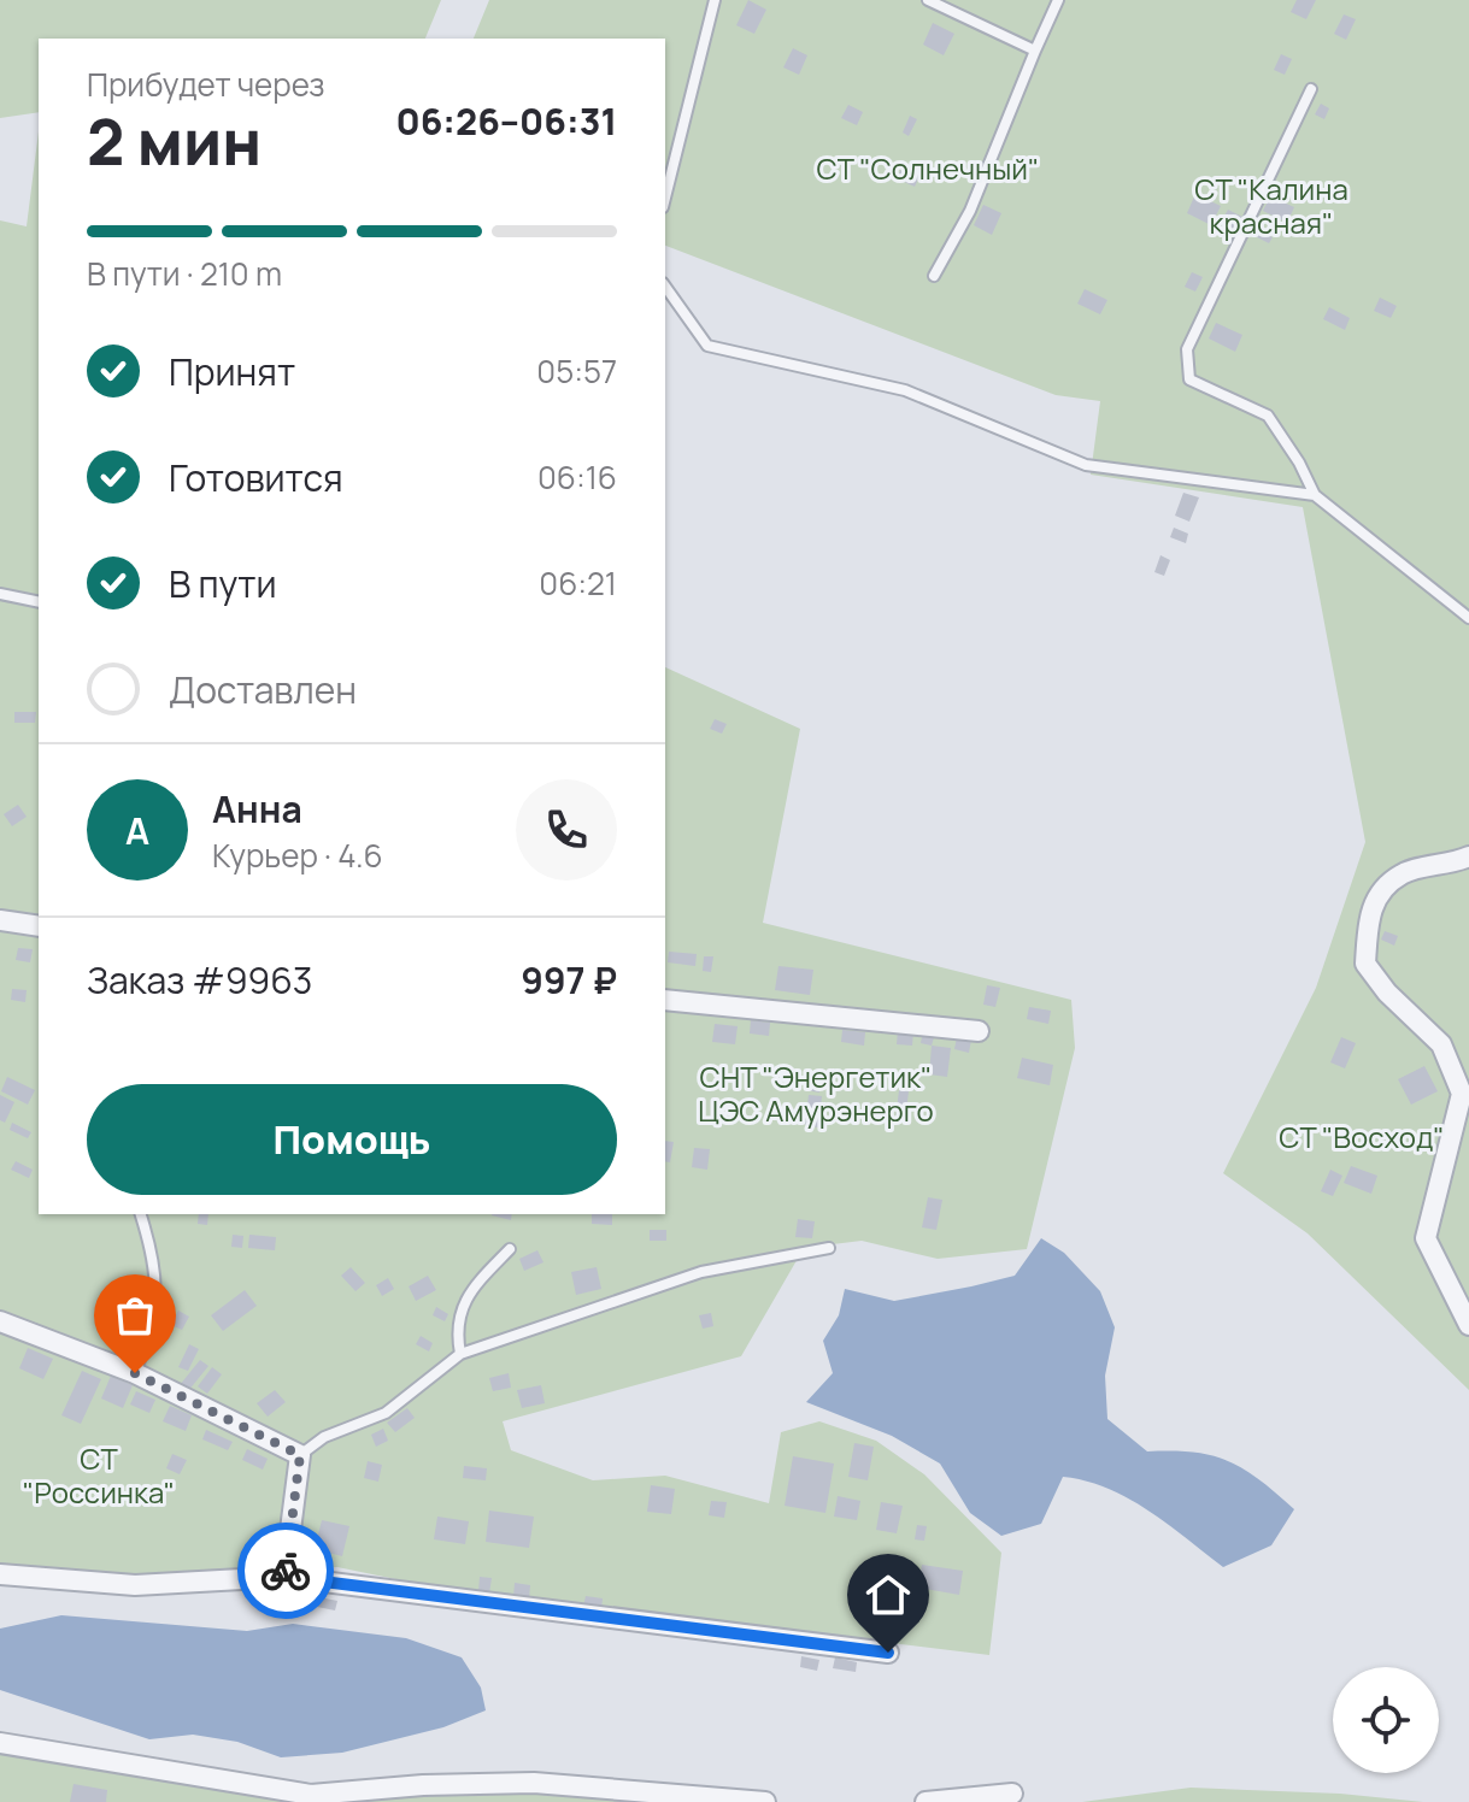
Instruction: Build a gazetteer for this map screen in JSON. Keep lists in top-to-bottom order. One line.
{"parks":["СТ \"Солнечный\"","СТ \"Калина красная\"","СНТ \"Энергетик\" ЦЭС Амурэнерго","СТ \"Восход\"","СТ \"Россинка\""],"page":{"heading":["2 мин","Прибудет через","06:26–06:31"],"panel":["Анна","Курьер · 4.6","Заказ #9963","997 ₽"],"bar":"В пути · 210 m","list":[["Принят","05:57"],["Готовится","06:16"],["В пути","06:21"],"Доставлен"],"round":"А","buttons":"Помощь"}}
